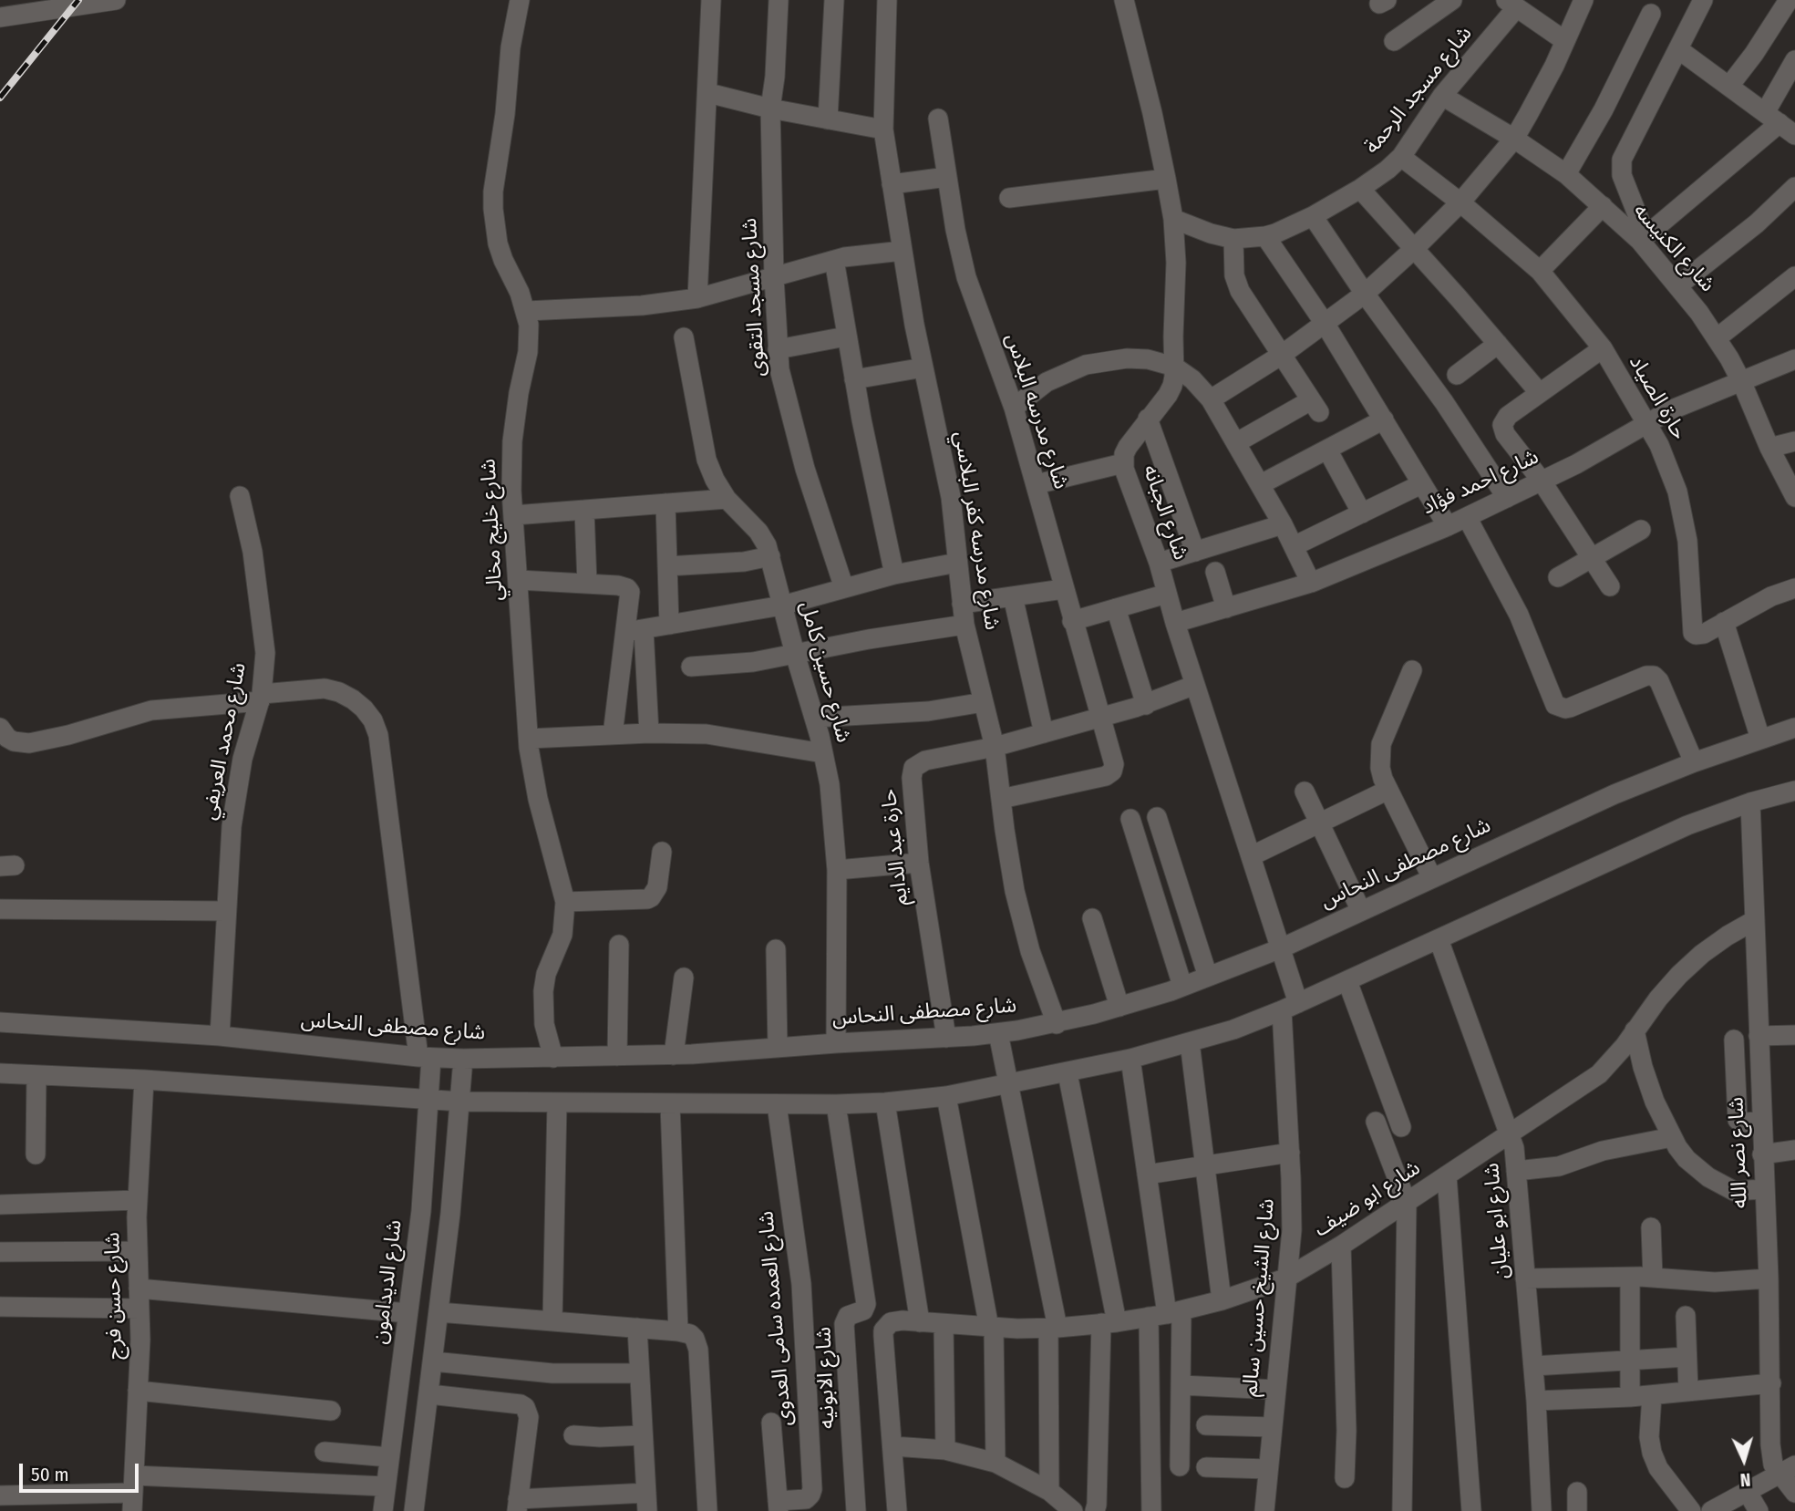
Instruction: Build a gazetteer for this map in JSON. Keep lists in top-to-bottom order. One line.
{"streets":{"street":["شارع مسجد الرحمة","شارع الكنيسه","شارع مسجد التقوى","حارة الصياد","شارع مدرسه البلاس","شارع احمد فؤاد","شارع الجبانه","شارع خليج مخالي","شارع مدرسه كفر البلاسي","شارع حسين كامل","شارع محمد العريفي","حارة عبد الدايم","شارع مصطفى النحاس","شارع نصر الله","شارع ابو ضيف","شارع ابو عليان","شارع الديدامون","شارع حسن فرج","شارع الشيخ حسين سالم","شارع العمده سامى العدوى","شارع الابونيه"]},"crossings":[["شارع مسجد الرحمة","شارع الكنيسه"],["شارع مسجد الرحمة","حارة الصياد"],["شارع مسجد الرحمة","شارع الجبانه"],["شارع الكنيسه","شارع احمد فؤاد"],["حارة الصياد","شارع احمد فؤاد"],["شارع مدرسه البلاس","شارع مدرسه كفر البلاسي"],["شارع مدرسه البلاس","حارة عبد الدايم"],["شارع احمد فؤاد","شارع الجبانه"],["شارع الجبانه","حارة عبد الدايم"],["شارع الجبانه","شارع مصطفى النحاس"],["شارع الجبانه","شارع الشيخ حسين سالم"],["شارع خليج مخالي","شارع مصطفى النحاس"],["شارع مدرسه كفر البلاسي","حارة عبد الدايم"],["شارع مدرسه كفر البلاسي","شارع مصطفى النحاس"],["شارع حسين كامل","شارع مصطفى النحاس"],["شارع محمد العريفي","شارع مصطفى النحاس"],["شارع محمد العريفي","شارع الديدامون"],["حارة عبد الدايم","شارع مصطفى النحاس"],["شارع مصطفى النحاس","شارع الديدامون"],["شارع نصر الله","شارع ابو ضيف"],["شارع ابو ضيف","شارع ابو عليان"],["شارع ابو ضيف","شارع الشيخ حسين سالم"]],"scale_bar":"50 m","north":"bottom"}
